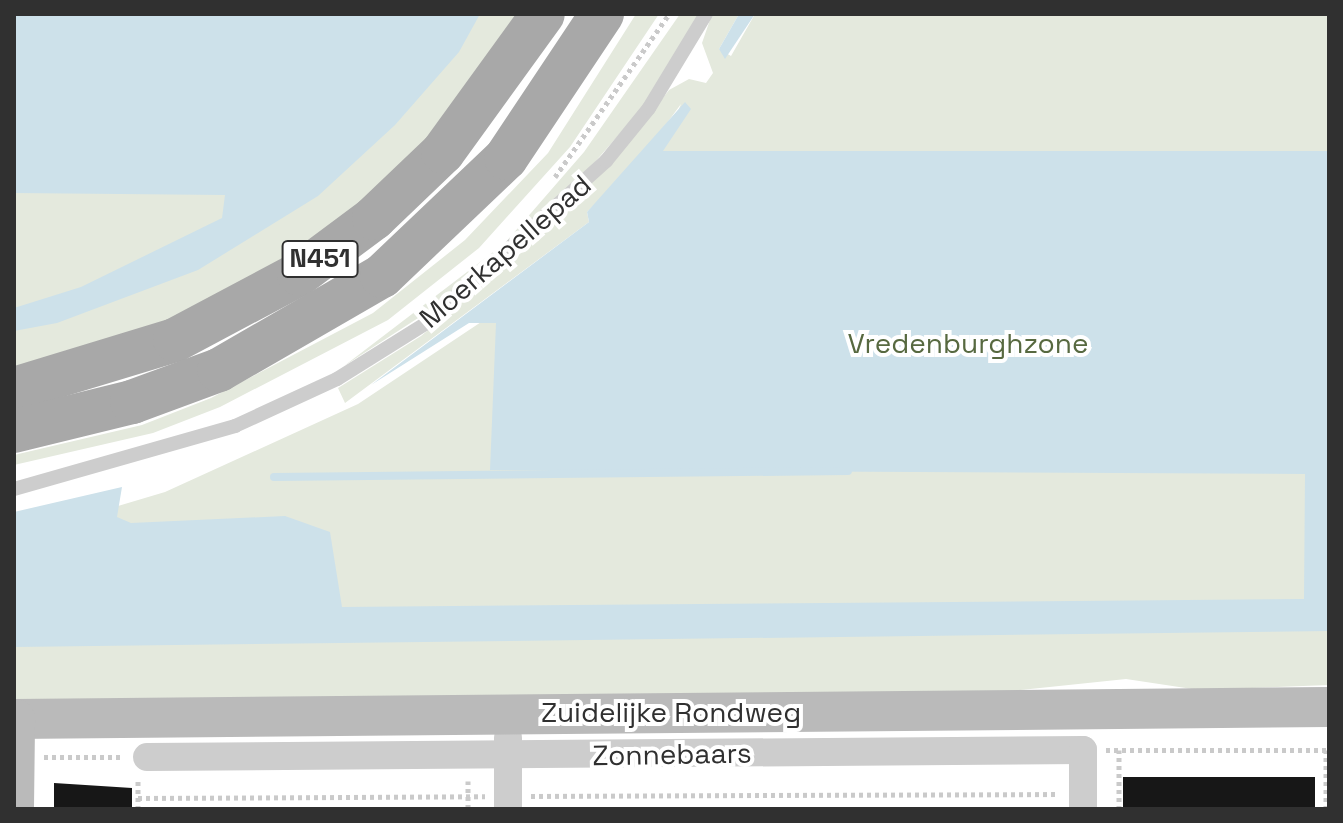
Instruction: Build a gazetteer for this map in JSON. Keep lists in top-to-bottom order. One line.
{"streets":{"main road":["N451","Zuidelijke Rondweg"],"street":["Zonnebaars"],"lane":["Moerkapellepad"]},"parks":["Vredenburghzone"]}
